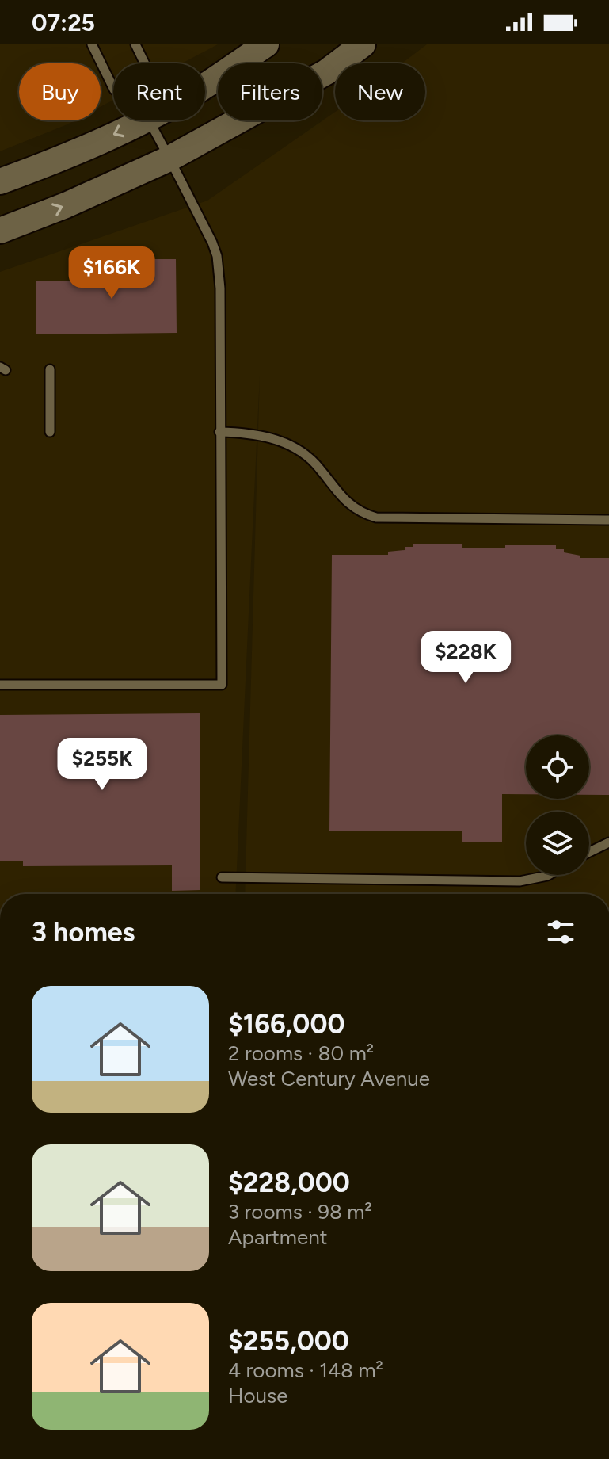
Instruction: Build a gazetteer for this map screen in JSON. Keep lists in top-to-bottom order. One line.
{"page":{"status":"07:25","chip":["Buy","Rent","Filters","New"],"price":["$166K","$228K","$255K"],"heading":"3 homes","list":[{"name":"$166,000","note":"2 rooms · 80 m² · West Century Avenue"},{"name":"$228,000","note":"3 rooms · 98 m² · Apartment"},{"name":"$255,000","note":"4 rooms · 148 m² · House"}]}}
